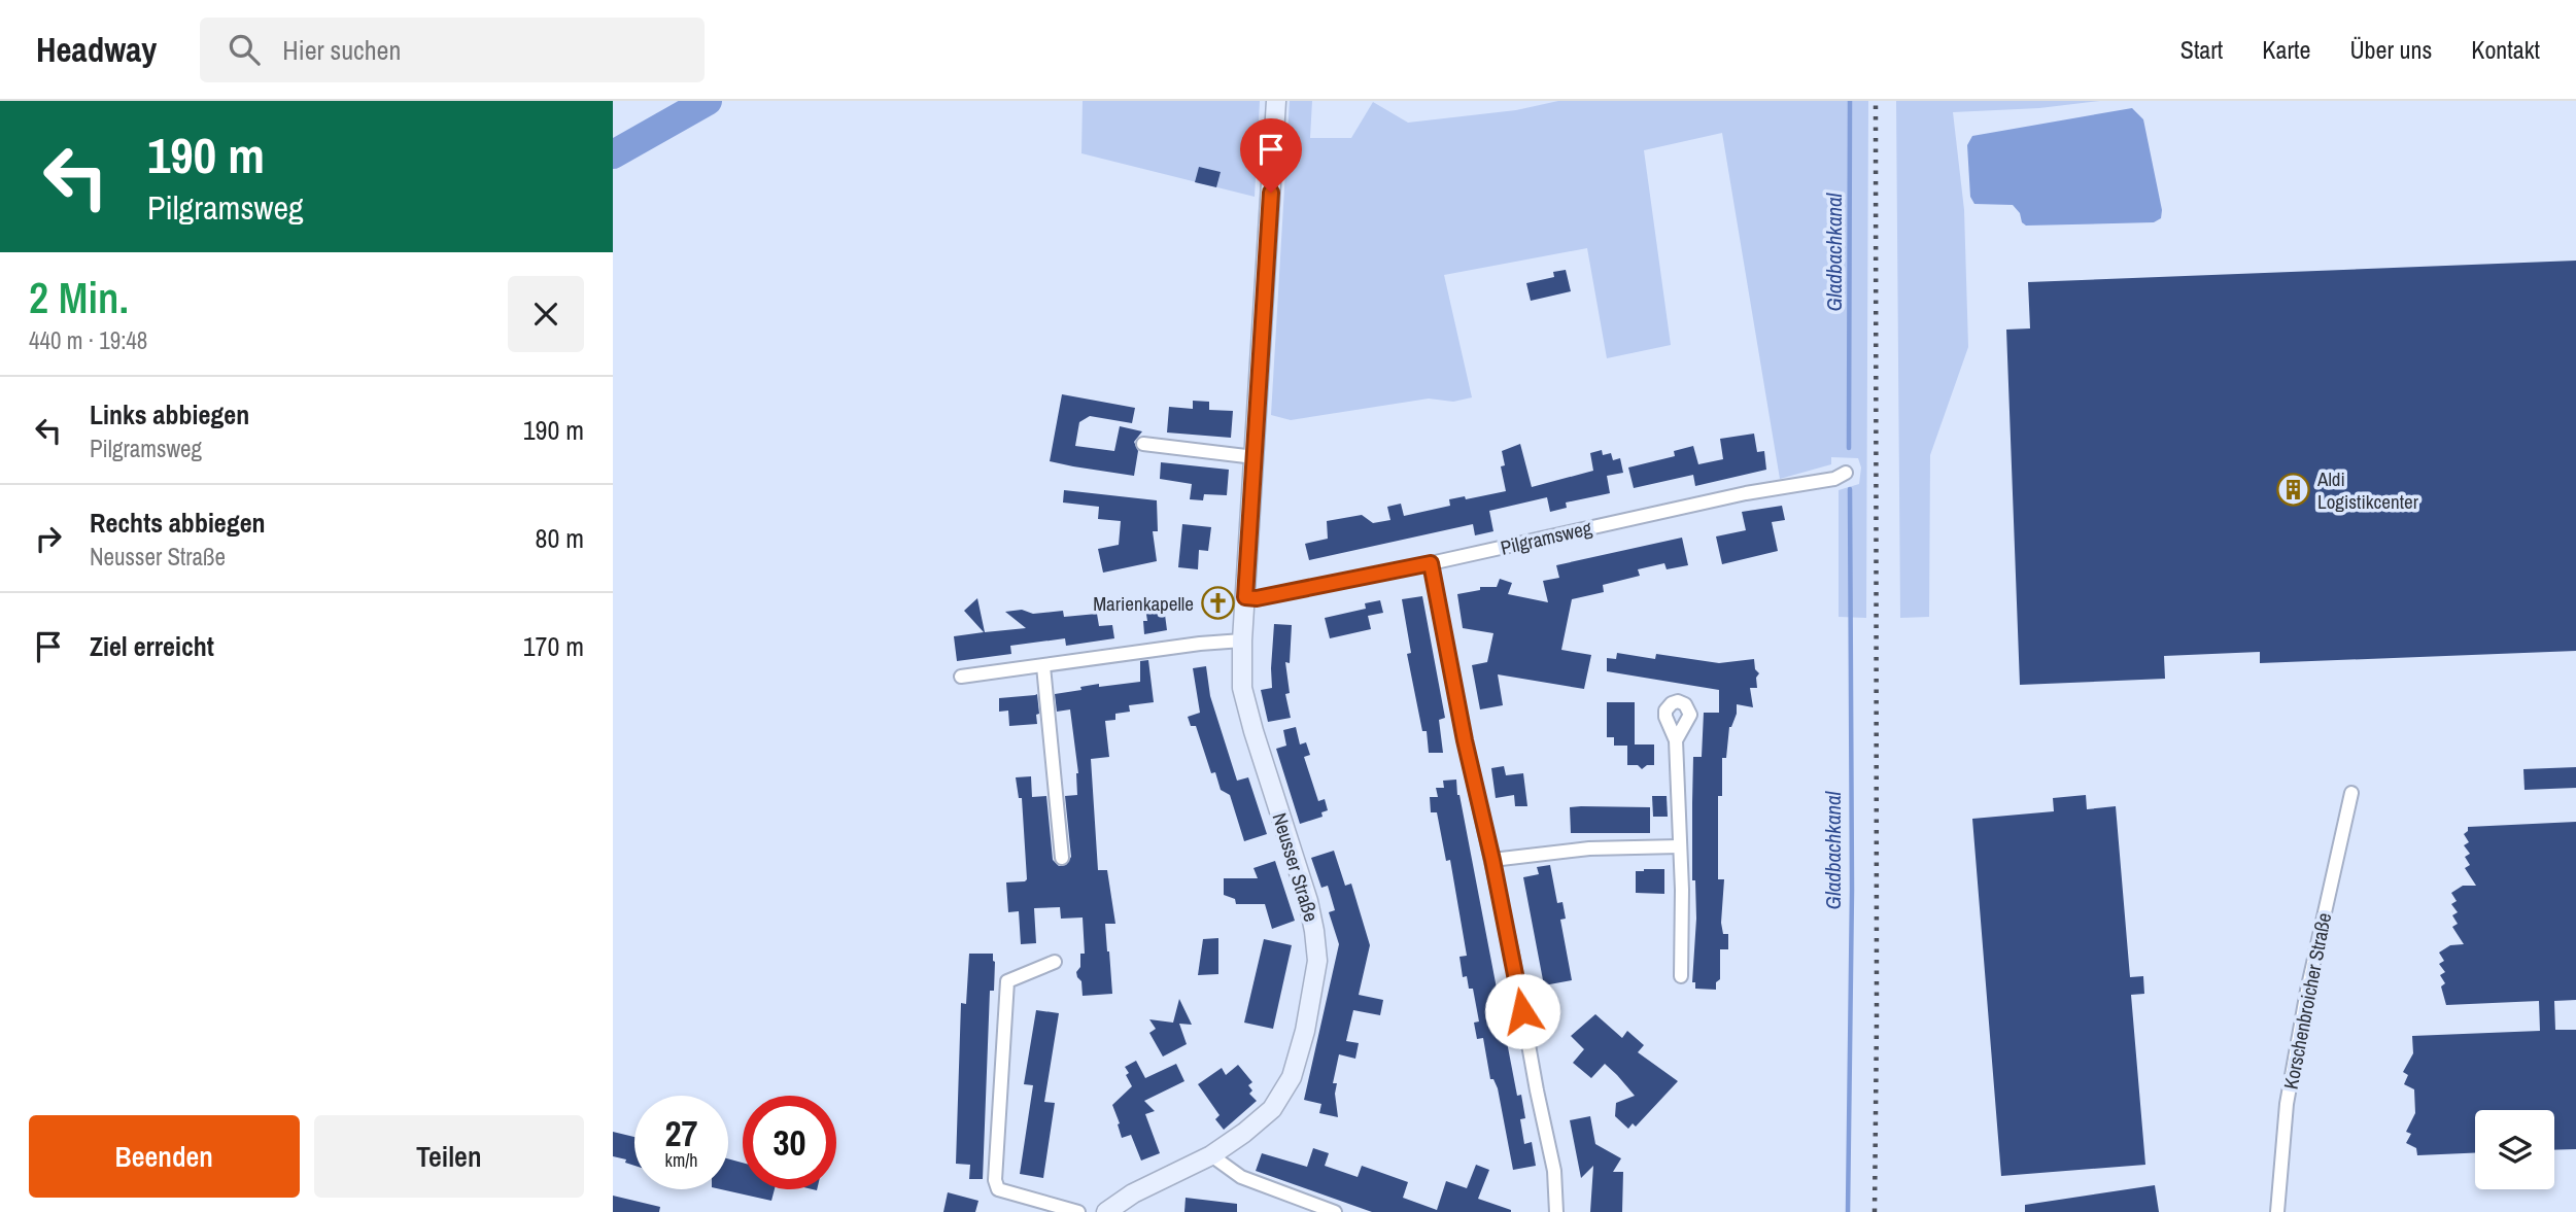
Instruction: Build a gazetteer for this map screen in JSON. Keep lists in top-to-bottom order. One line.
{"streets":{"street":["Pilgramsweg","Neusser Straße","Korschenbroicher Straße"]},"crossings":[["Pilgramsweg","Neusser Straße"]],"water":["Gladbachkanal"],"places":{"building":["Aldi Logistikcenter"],"church":["Marienkapelle"]},"page":{"header":"Headway","search":"Hier suchen","nav":["Start","Karte","Über uns","Kontakt"],"turn":["190 m","Pilgramsweg"],"heading":["2 Min.","440 m · 19:48"],"list":[{"name":"Links abbiegen","note":"Pilgramsweg","value":"190 m"},{"name":"Rechts abbiegen","note":"Neusser Straße","value":"80 m"},{"name":"Ziel erreicht","value":"170 m"}],"speed":"27 km/h","limit":"30","buttons":["Beenden","Teilen"]}}
